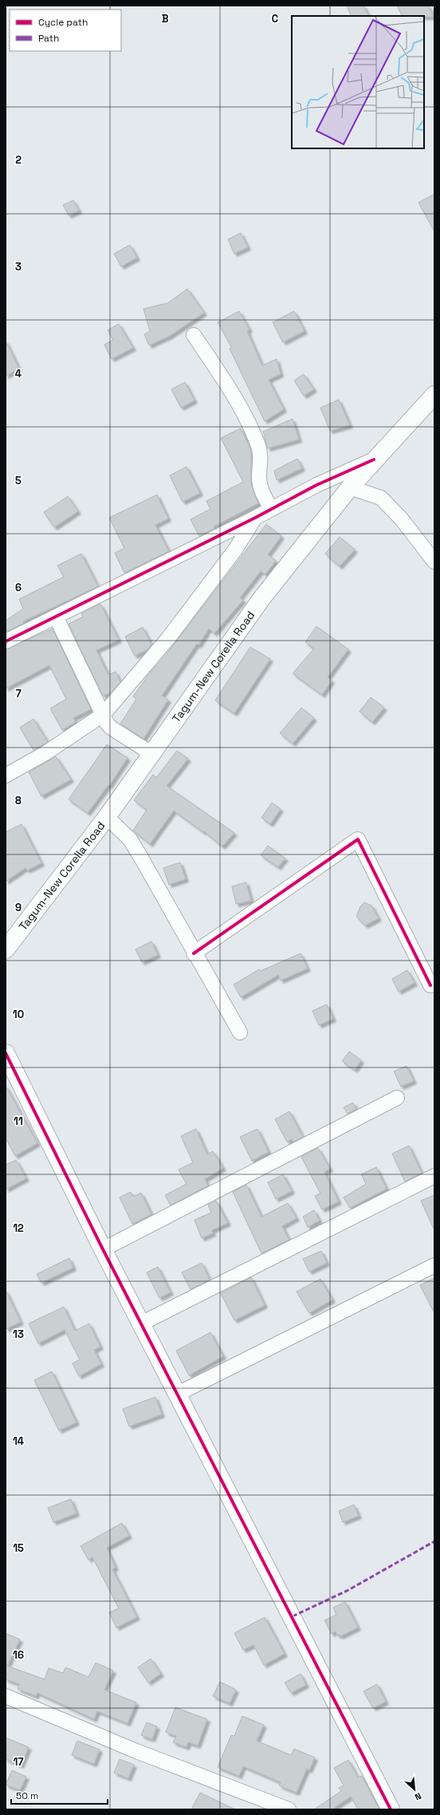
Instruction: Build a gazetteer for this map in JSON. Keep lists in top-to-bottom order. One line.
{"streets":{"street":["Tagum-New Corella Road"]},"legend":["Cycle path","Path"],"scale_bar":"50 m","north":"bottom right","grid":{"columns":["B","C"],"rows":["2","3","4","5","6","7","8","9","10","11","12","13","14","15","16","17"]}}
